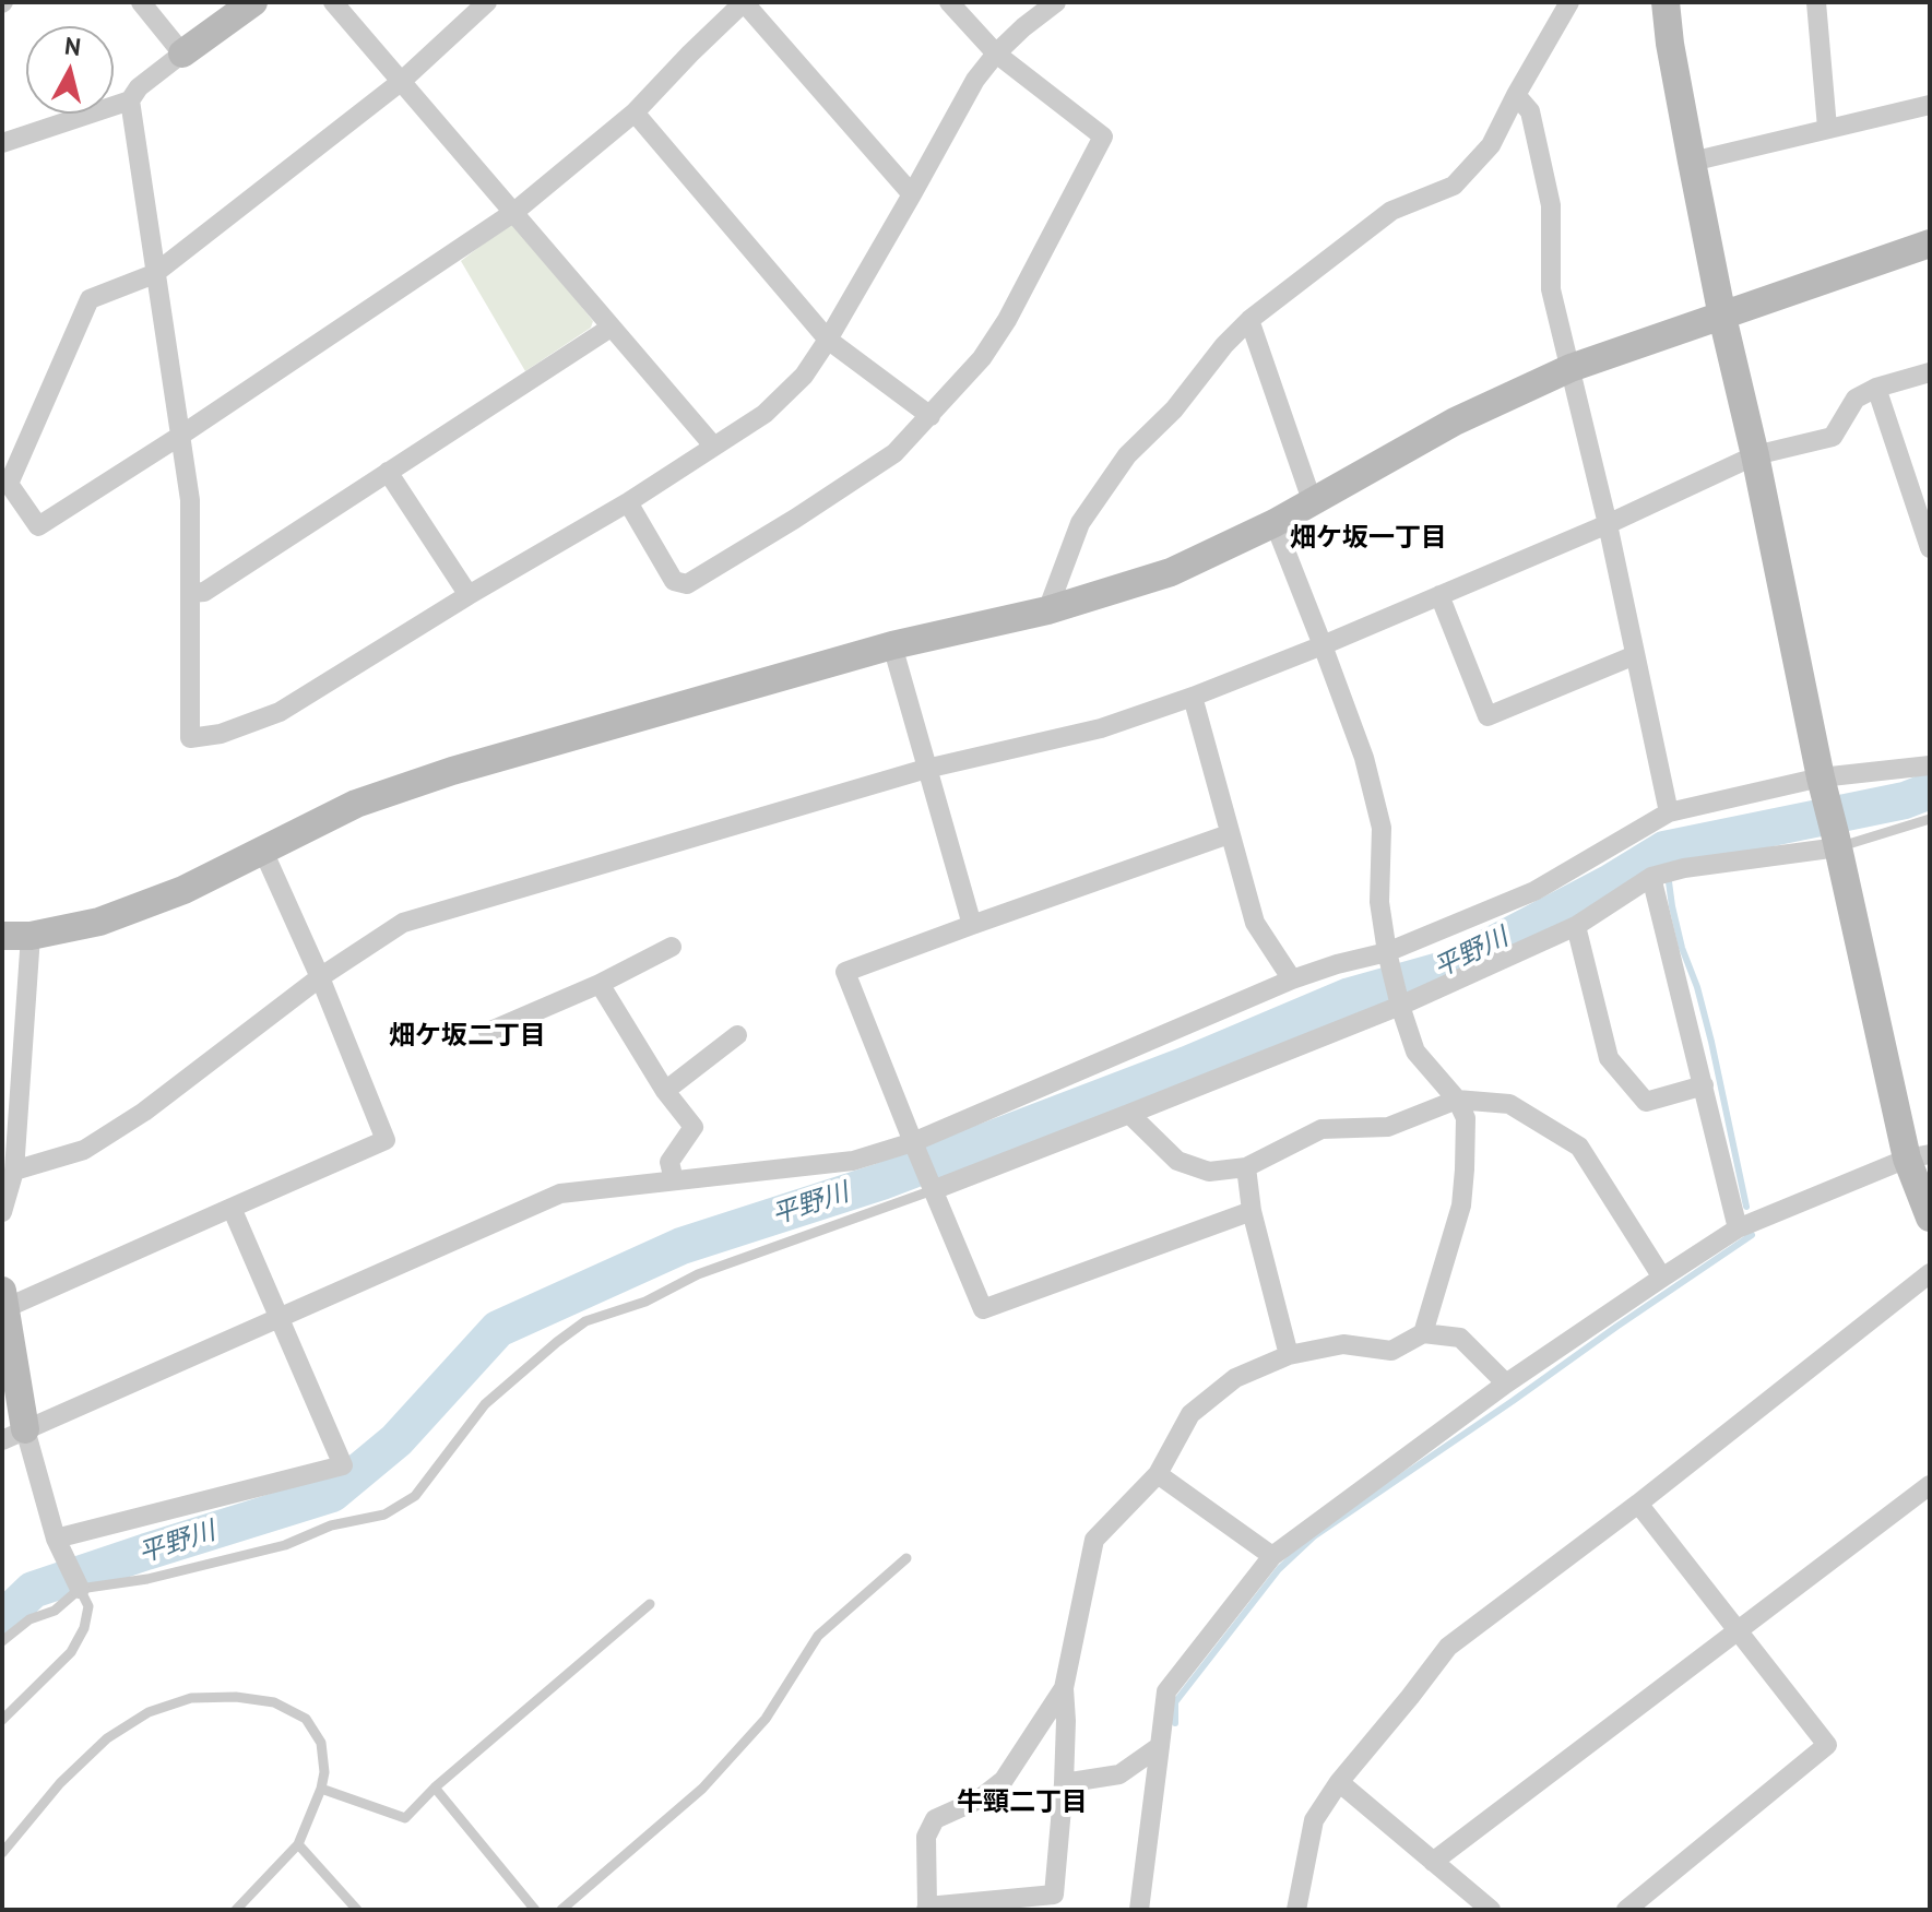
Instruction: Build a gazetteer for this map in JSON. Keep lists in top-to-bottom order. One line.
{"districts":["畑ケ坂一丁目","畑ケ坂二丁目","牛頸二丁目"],"water":["平野川"],"north":"top"}
